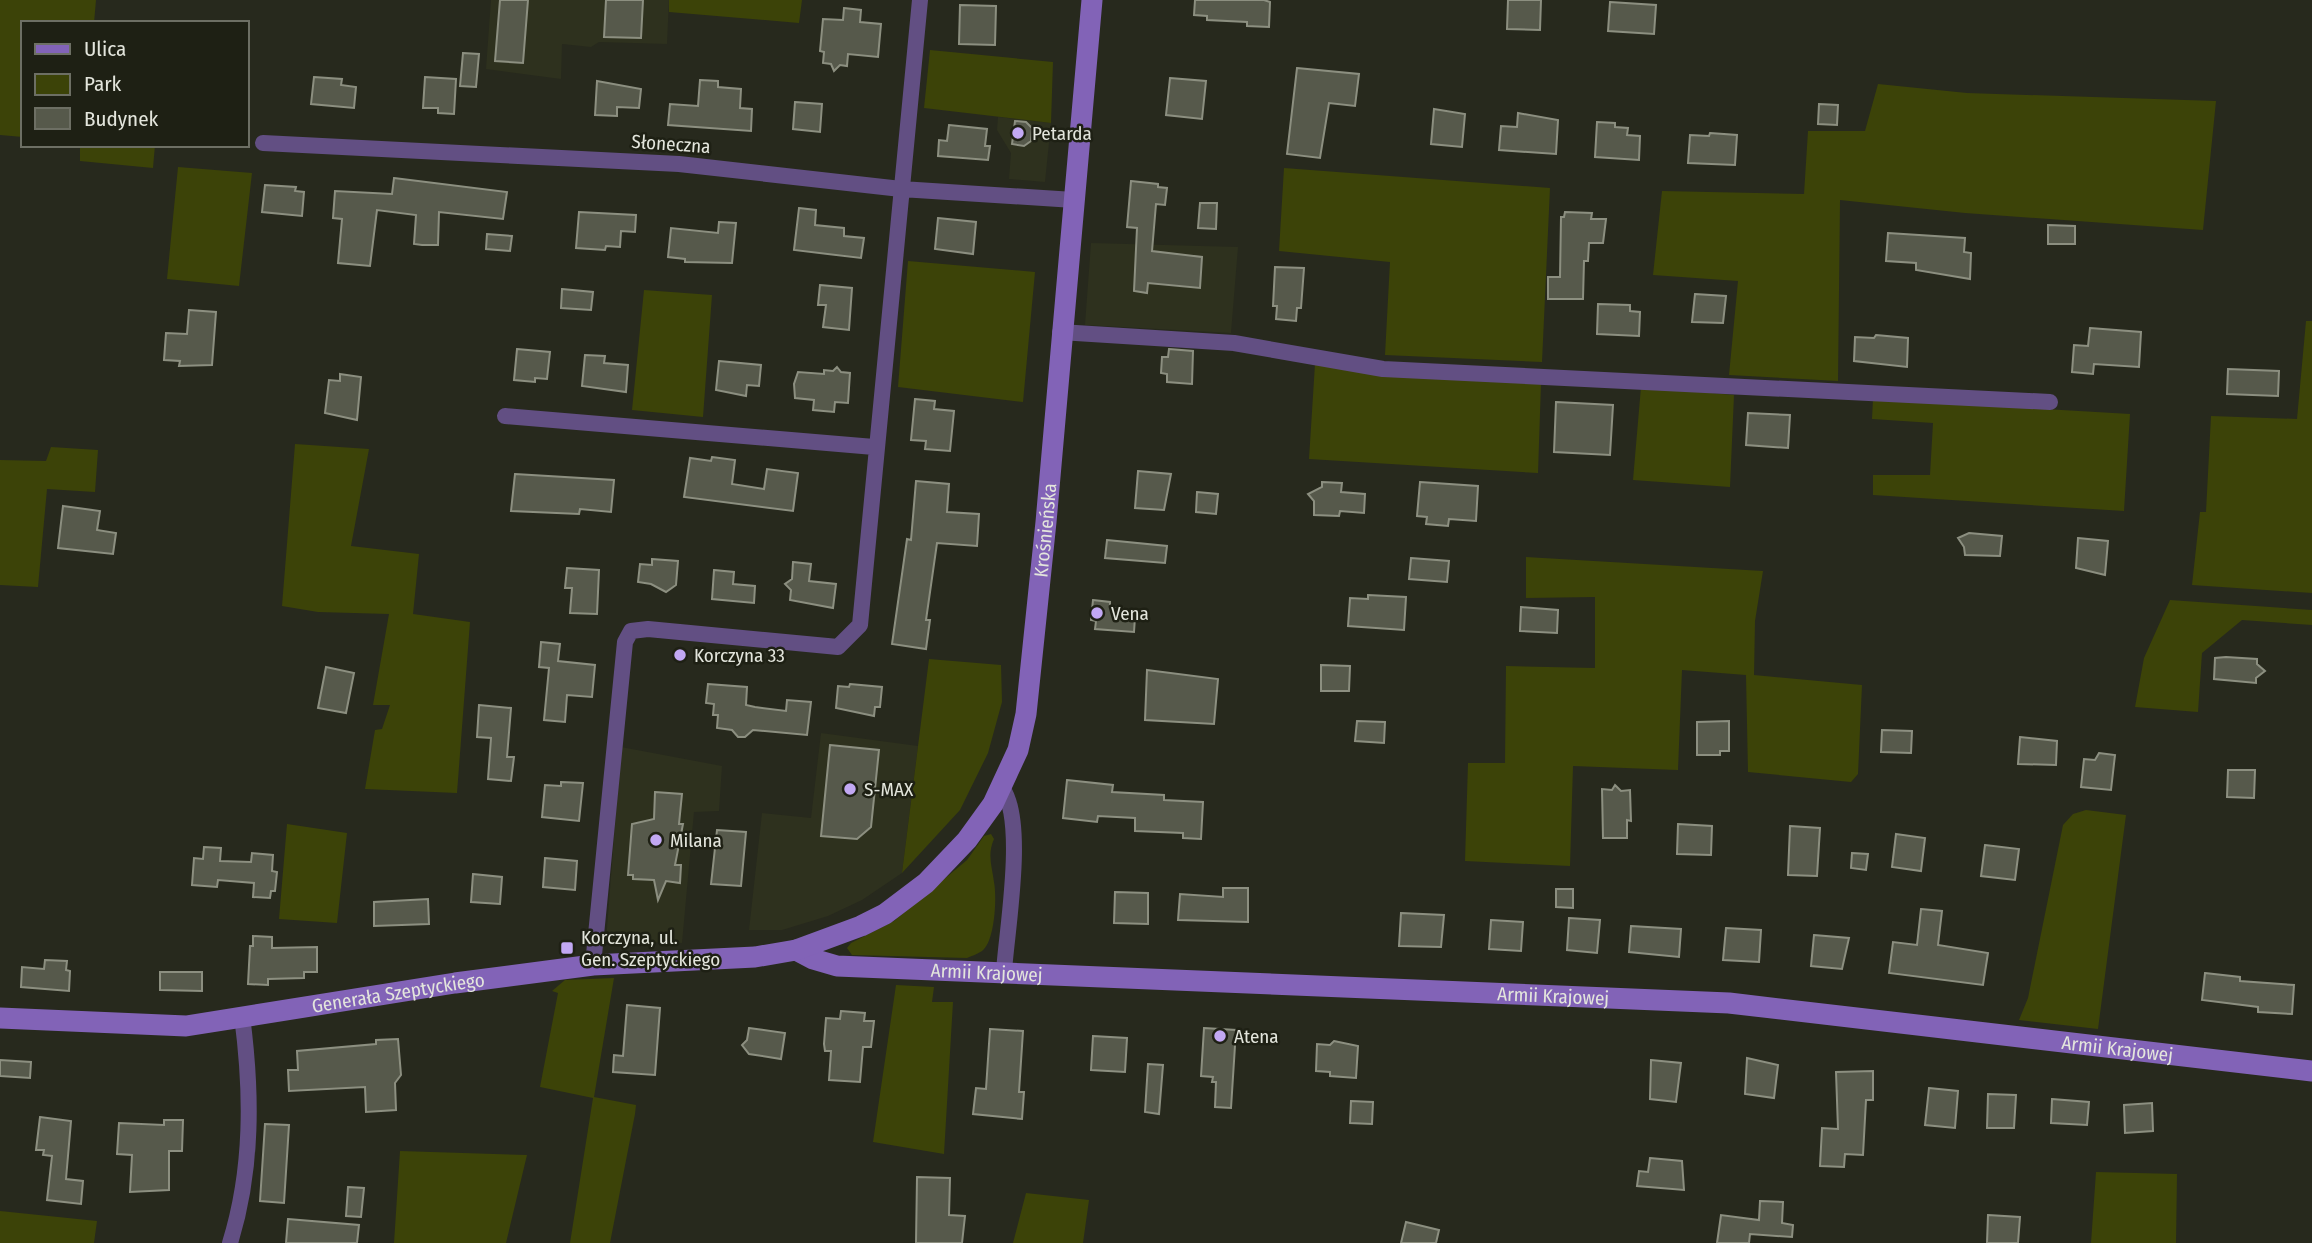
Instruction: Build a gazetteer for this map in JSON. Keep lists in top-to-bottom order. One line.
{"streets":{"main road":["Krośnieńska","Armii Krajowej","Generała Szeptyckiego"],"street":["Słoneczna"]},"crossings":[["Słoneczna","Krośnieńska"],["Krośnieńska","Armii Krajowej"],["Krośnieńska","Generała Szeptyckiego"],["Armii Krajowej","Generała Szeptyckiego"]],"places":{"other":["Petarda","Vena","Korczyna 33","S-MAX","Milana","Atena"],"transit":["Korczyna, ul. Gen. Szeptyckiego"]},"legend":["Ulica","Park","Budynek"]}
